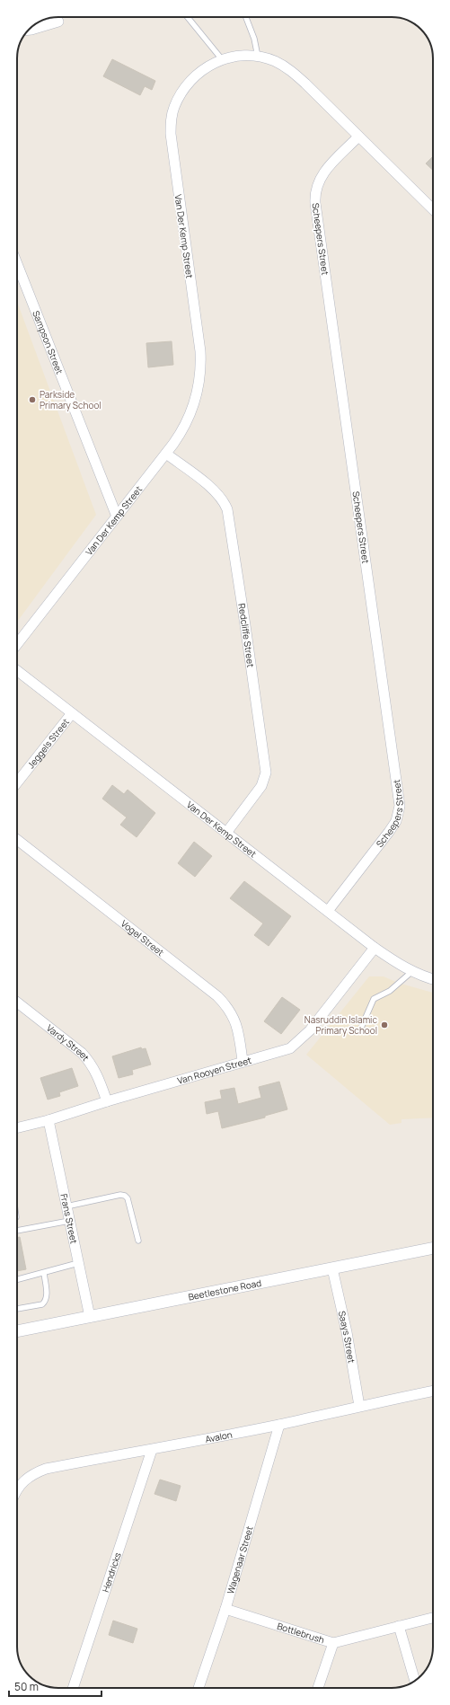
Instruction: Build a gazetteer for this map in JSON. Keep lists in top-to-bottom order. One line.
{"streets":{"street":["Van Der Kemp Street","Scheepers Street","Sampson Street","Redcliffe Street","Jeggels Street","Vogel Street","Vardy Street","Van Rooyen Street","Frans Street","Beetlestone Road","Saays Street","Avalon","Wagenaar Street","Hendricks","Bottlebrush"]},"crossings":[["Van Der Kemp Street","Scheepers Street"],["Van Der Kemp Street","Sampson Street"],["Van Der Kemp Street","Redcliffe Street"],["Van Der Kemp Street","Jeggels Street"],["Van Der Kemp Street","Van Rooyen Street"],["Vogel Street","Van Rooyen Street"],["Vardy Street","Van Rooyen Street"],["Van Rooyen Street","Frans Street"],["Frans Street","Beetlestone Road"],["Beetlestone Road","Saays Street"],["Saays Street","Avalon"],["Avalon","Wagenaar Street"],["Avalon","Hendricks"],["Wagenaar Street","Bottlebrush"]],"places":["Parkside Primary School","Nasruddin Islamic Primary School"],"scale_bar":"50 m"}
